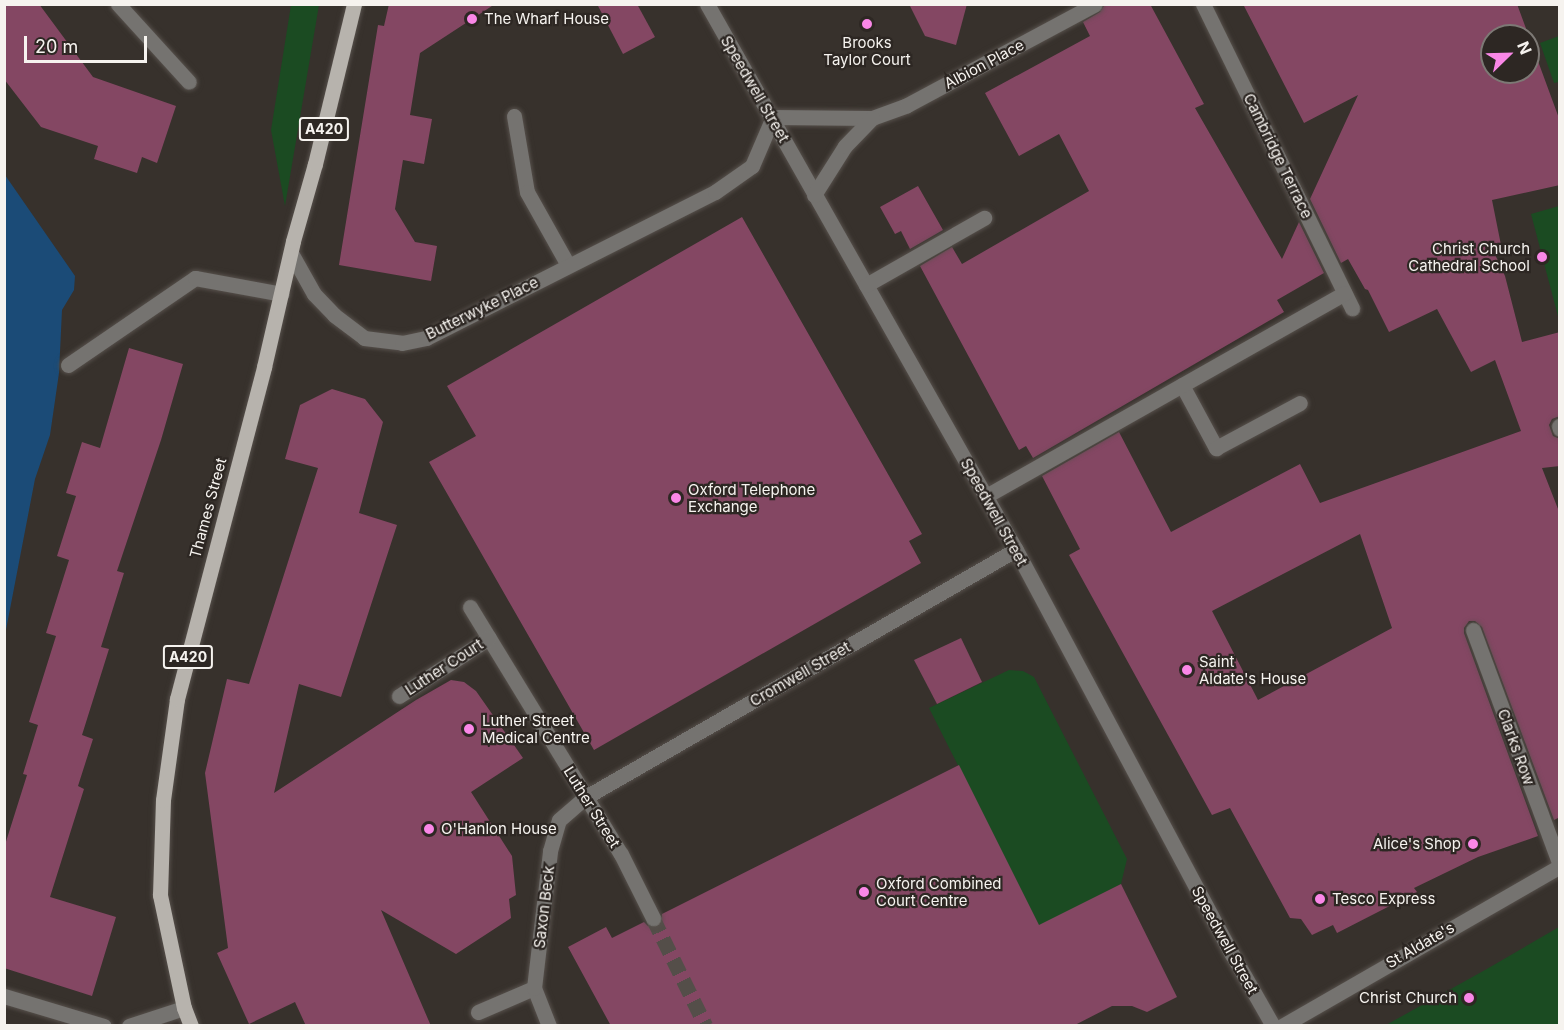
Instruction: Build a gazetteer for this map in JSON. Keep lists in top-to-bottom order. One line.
{"streets":{"main road":["A420","Thames Street"],"street":["Albion Place","Speedwell Street","Cambridge Terrace","Butterwyke Place","Luther Court","Cromwell Street","Clarks Row","Luther Street","Saxon Beck","St Aldate's"]},"crossings":[["Albion Place","Speedwell Street"],["Albion Place","Butterwyke Place"],["Speedwell Street","Butterwyke Place"],["Speedwell Street","Cromwell Street"],["Butterwyke Place","Thames Street"],["Luther Court","Luther Street"],["Cromwell Street","Luther Street"],["Cromwell Street","Saxon Beck"],["Clarks Row","St Aldate's"],["Luther Street","Saxon Beck"]],"places":["The Wharf House","Brooks Taylor Court","Christ Church Cathedral School","Oxford Telephone Exchange","Saint Aldate's House","Luther Street Medical Centre","O'Hanlon House","Alice's Shop","Oxford Combined Court Centre","Tesco Express","Christ Church"],"scale_bar":"20 m","north":"top right"}
